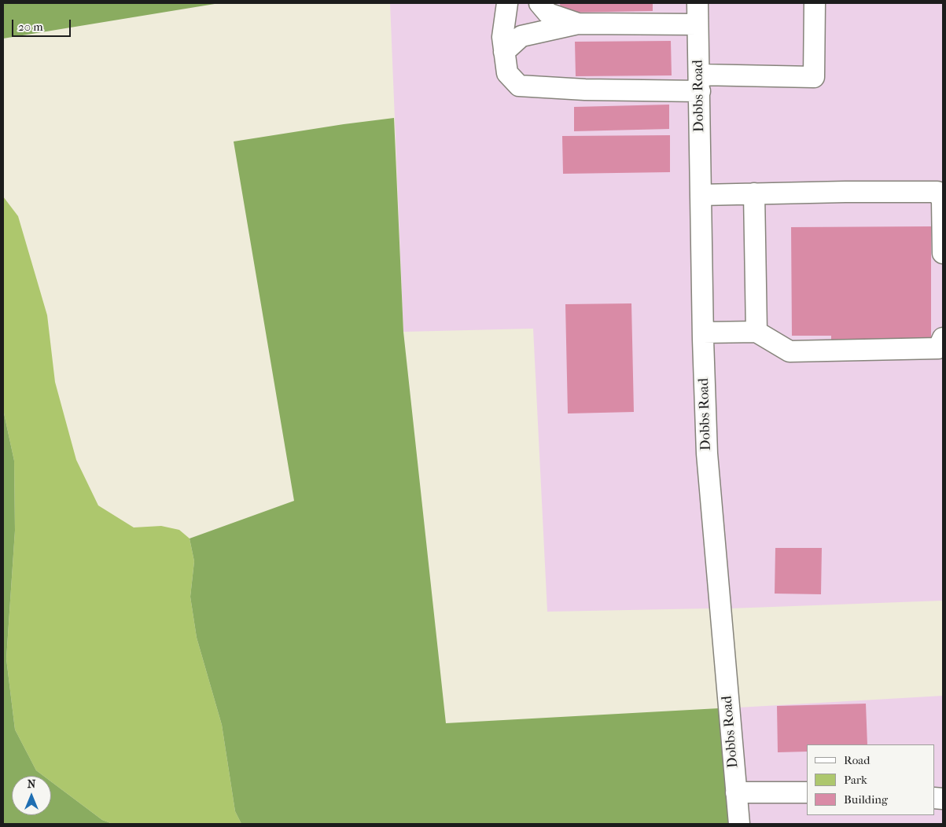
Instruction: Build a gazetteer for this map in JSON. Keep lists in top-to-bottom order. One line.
{"streets":{"street":["Dobbs Road"]},"legend":["Road","Park","Building"],"scale_bar":"20 m","north":"top"}
